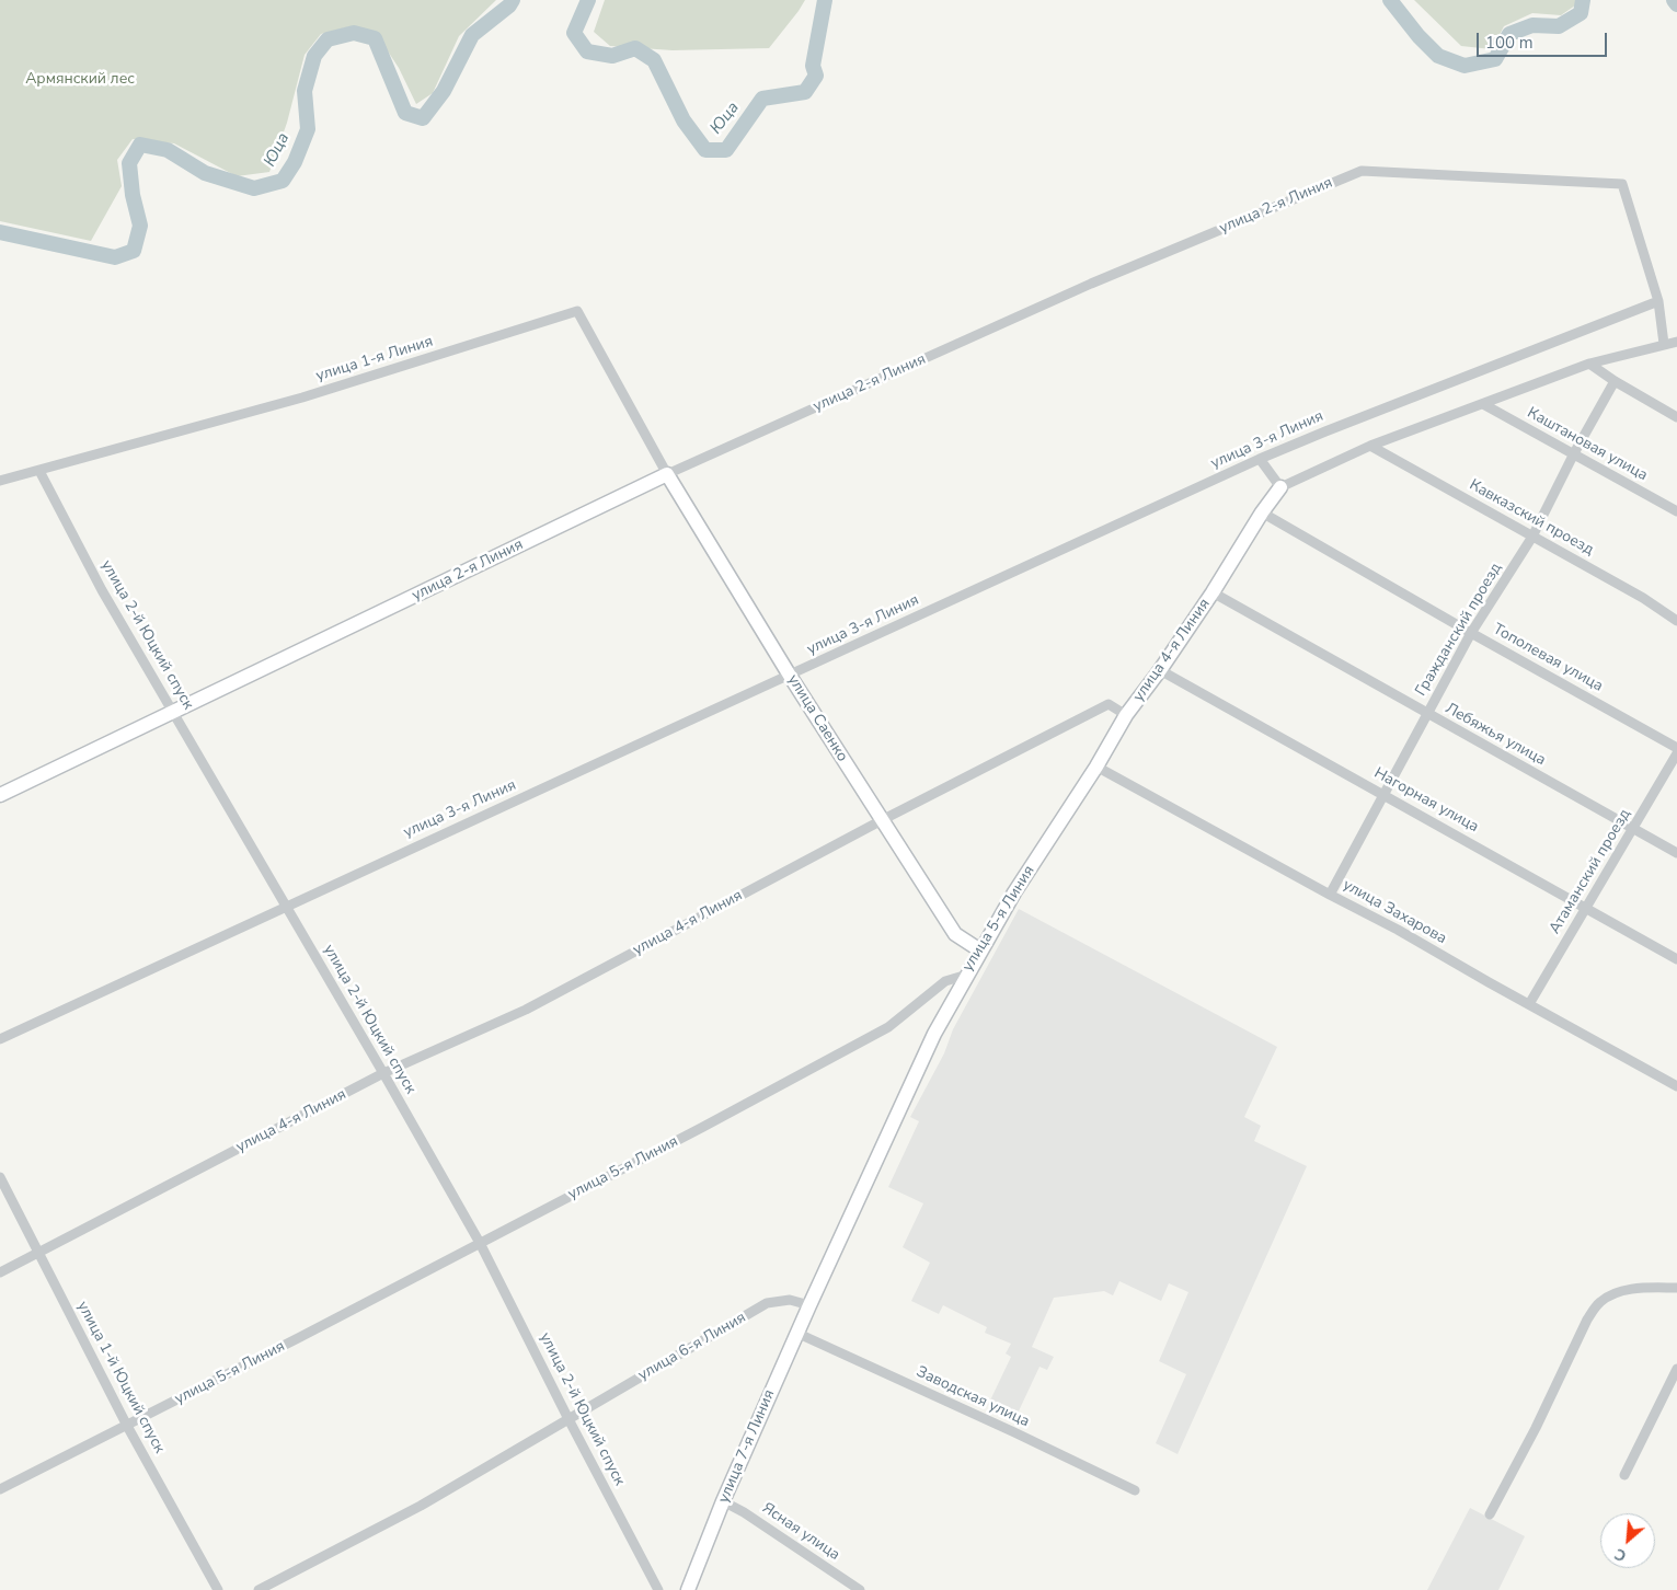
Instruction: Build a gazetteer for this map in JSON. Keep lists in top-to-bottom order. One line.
{"streets":{"street":["улица 2-я Линия","улица 1-я Линия","улица 3-я Линия","Каштановая улица","Кавказский проезд","Гражданский проезд","улица 2-й Юцкий спуск","улица 4-я Линия","Тополевая улица","улица Саенко","Лебяжья улица","Нагорная улица","Атаманский проезд","улица Захарова","улица 5-я Линия","улица 6-я Линия","улица 1-й Юцкий спуск","Заводская улица","улица 7-я Линия","Ясная улица"]},"crossings":[["улица 2-я Линия","улица 1-я Линия"],["улица 2-я Линия","улица 3-я Линия"],["улица 2-я Линия","улица 2-й Юцкий спуск"],["улица 2-я Линия","улица Саенко"],["улица 1-я Линия","улица 2-й Юцкий спуск"],["улица 1-я Линия","улица Саенко"],["улица 3-я Линия","улица 2-й Юцкий спуск"],["улица 3-я Линия","улица Саенко"],["Каштановая улица","Гражданский проезд"],["Кавказский проезд","Гражданский проезд"],["Гражданский проезд","Тополевая улица"],["Гражданский проезд","Лебяжья улица"],["Гражданский проезд","Нагорная улица"],["Гражданский проезд","улица Захарова"],["улица 2-й Юцкий спуск","улица 4-я Линия"],["улица 2-й Юцкий спуск","улица 5-я Линия"],["улица 2-й Юцкий спуск","улица 6-я Линия"],["улица 4-я Линия","Тополевая улица"],["улица 4-я Линия","улица Саенко"],["улица 4-я Линия","Лебяжья улица"],["улица 4-я Линия","Нагорная улица"],["улица 4-я Линия","улица 5-я Линия"],["улица 4-я Линия","улица 1-й Юцкий спуск"],["улица Саенко","улица 5-я Линия"],["Лебяжья улица","Атаманский проезд"],["Нагорная улица","Атаманский проезд"],["Атаманский проезд","улица Захарова"],["улица Захарова","улица 5-я Линия"],["улица 5-я Линия","улица 1-й Юцкий спуск"],["улица 6-я Линия","улица 7-я Линия"],["Заводская улица","улица 7-я Линия"],["улица 7-я Линия","Ясная улица"]],"water":["Юца"],"parks":["Армянский лес"],"scale_bar":"100 m","north":"bottom left"}
